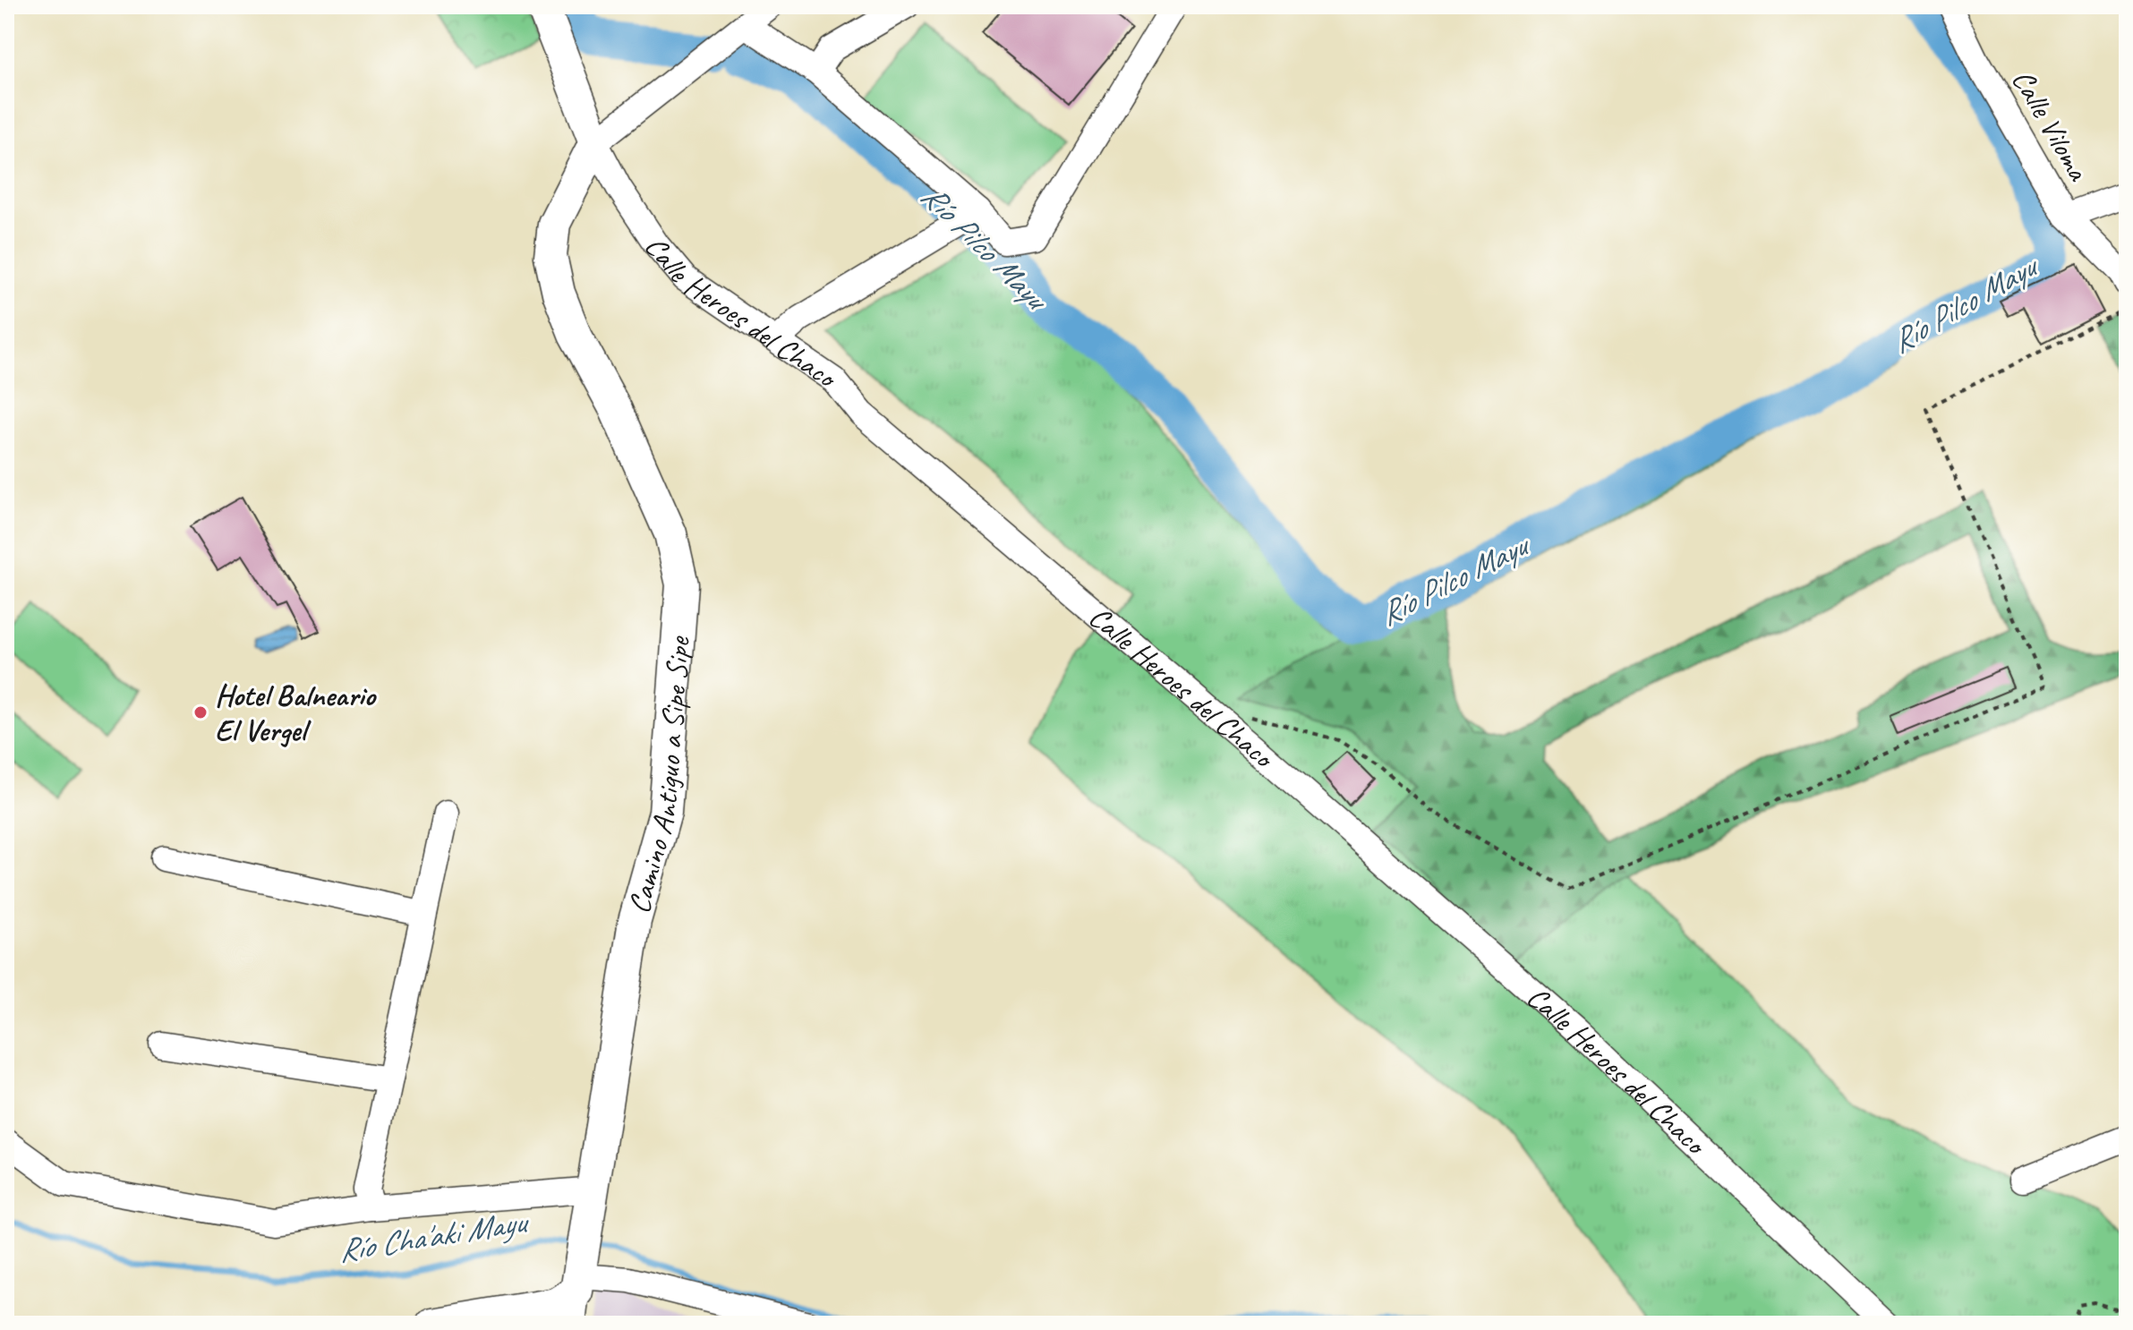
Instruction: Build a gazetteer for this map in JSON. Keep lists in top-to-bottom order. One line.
{"streets":{"main road":["Calle Heroes del Chaco","Camino Antiguo a Sipe Sipe"],"street":["Calle Viloma"]},"crossings":[["Calle Heroes del Chaco","Camino Antiguo a Sipe Sipe"]],"water":["Río Pilco Mayu","Río Cha'aki Mayu"],"places":["Hotel Balneario El Vergel"]}
